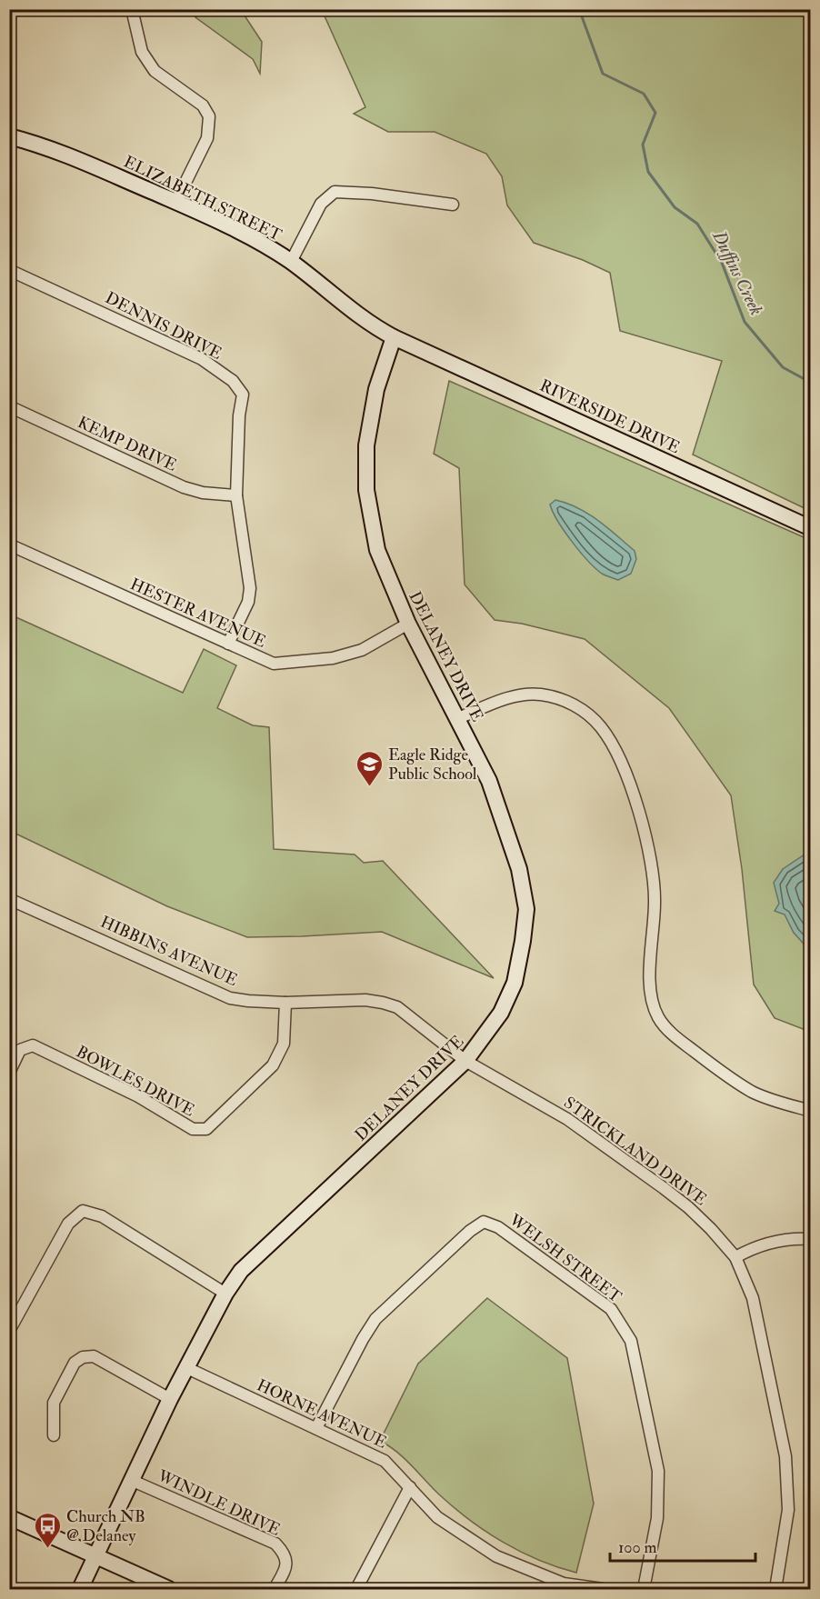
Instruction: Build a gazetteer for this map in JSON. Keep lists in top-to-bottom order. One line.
{"streets":{"street":["ELIZABETH STREET","DENNIS DRIVE","RIVERSIDE DRIVE","KEMP DRIVE","HESTER AVENUE","DELANEY DRIVE","HIBBINS AVENUE","BOWLES DRIVE","STRICKLAND DRIVE","WELSH STREET","HORNE AVENUE","WINDLE DRIVE"]},"crossings":[["ELIZABETH STREET","RIVERSIDE DRIVE"],["ELIZABETH STREET","DELANEY DRIVE"],["DENNIS DRIVE","KEMP DRIVE"],["DENNIS DRIVE","HESTER AVENUE"],["RIVERSIDE DRIVE","DELANEY DRIVE"],["HESTER AVENUE","DELANEY DRIVE"],["DELANEY DRIVE","HIBBINS AVENUE"],["DELANEY DRIVE","STRICKLAND DRIVE"],["DELANEY DRIVE","HORNE AVENUE"],["DELANEY DRIVE","WINDLE DRIVE"],["HIBBINS AVENUE","BOWLES DRIVE"],["HIBBINS AVENUE","STRICKLAND DRIVE"],["WELSH STREET","HORNE AVENUE"]],"water":["Duffins Creek"],"places":{"school or university":["Eagle Ridge Public School"],"bus stop":["Church NB @ Delaney"]},"scale_bar":"100 m"}
